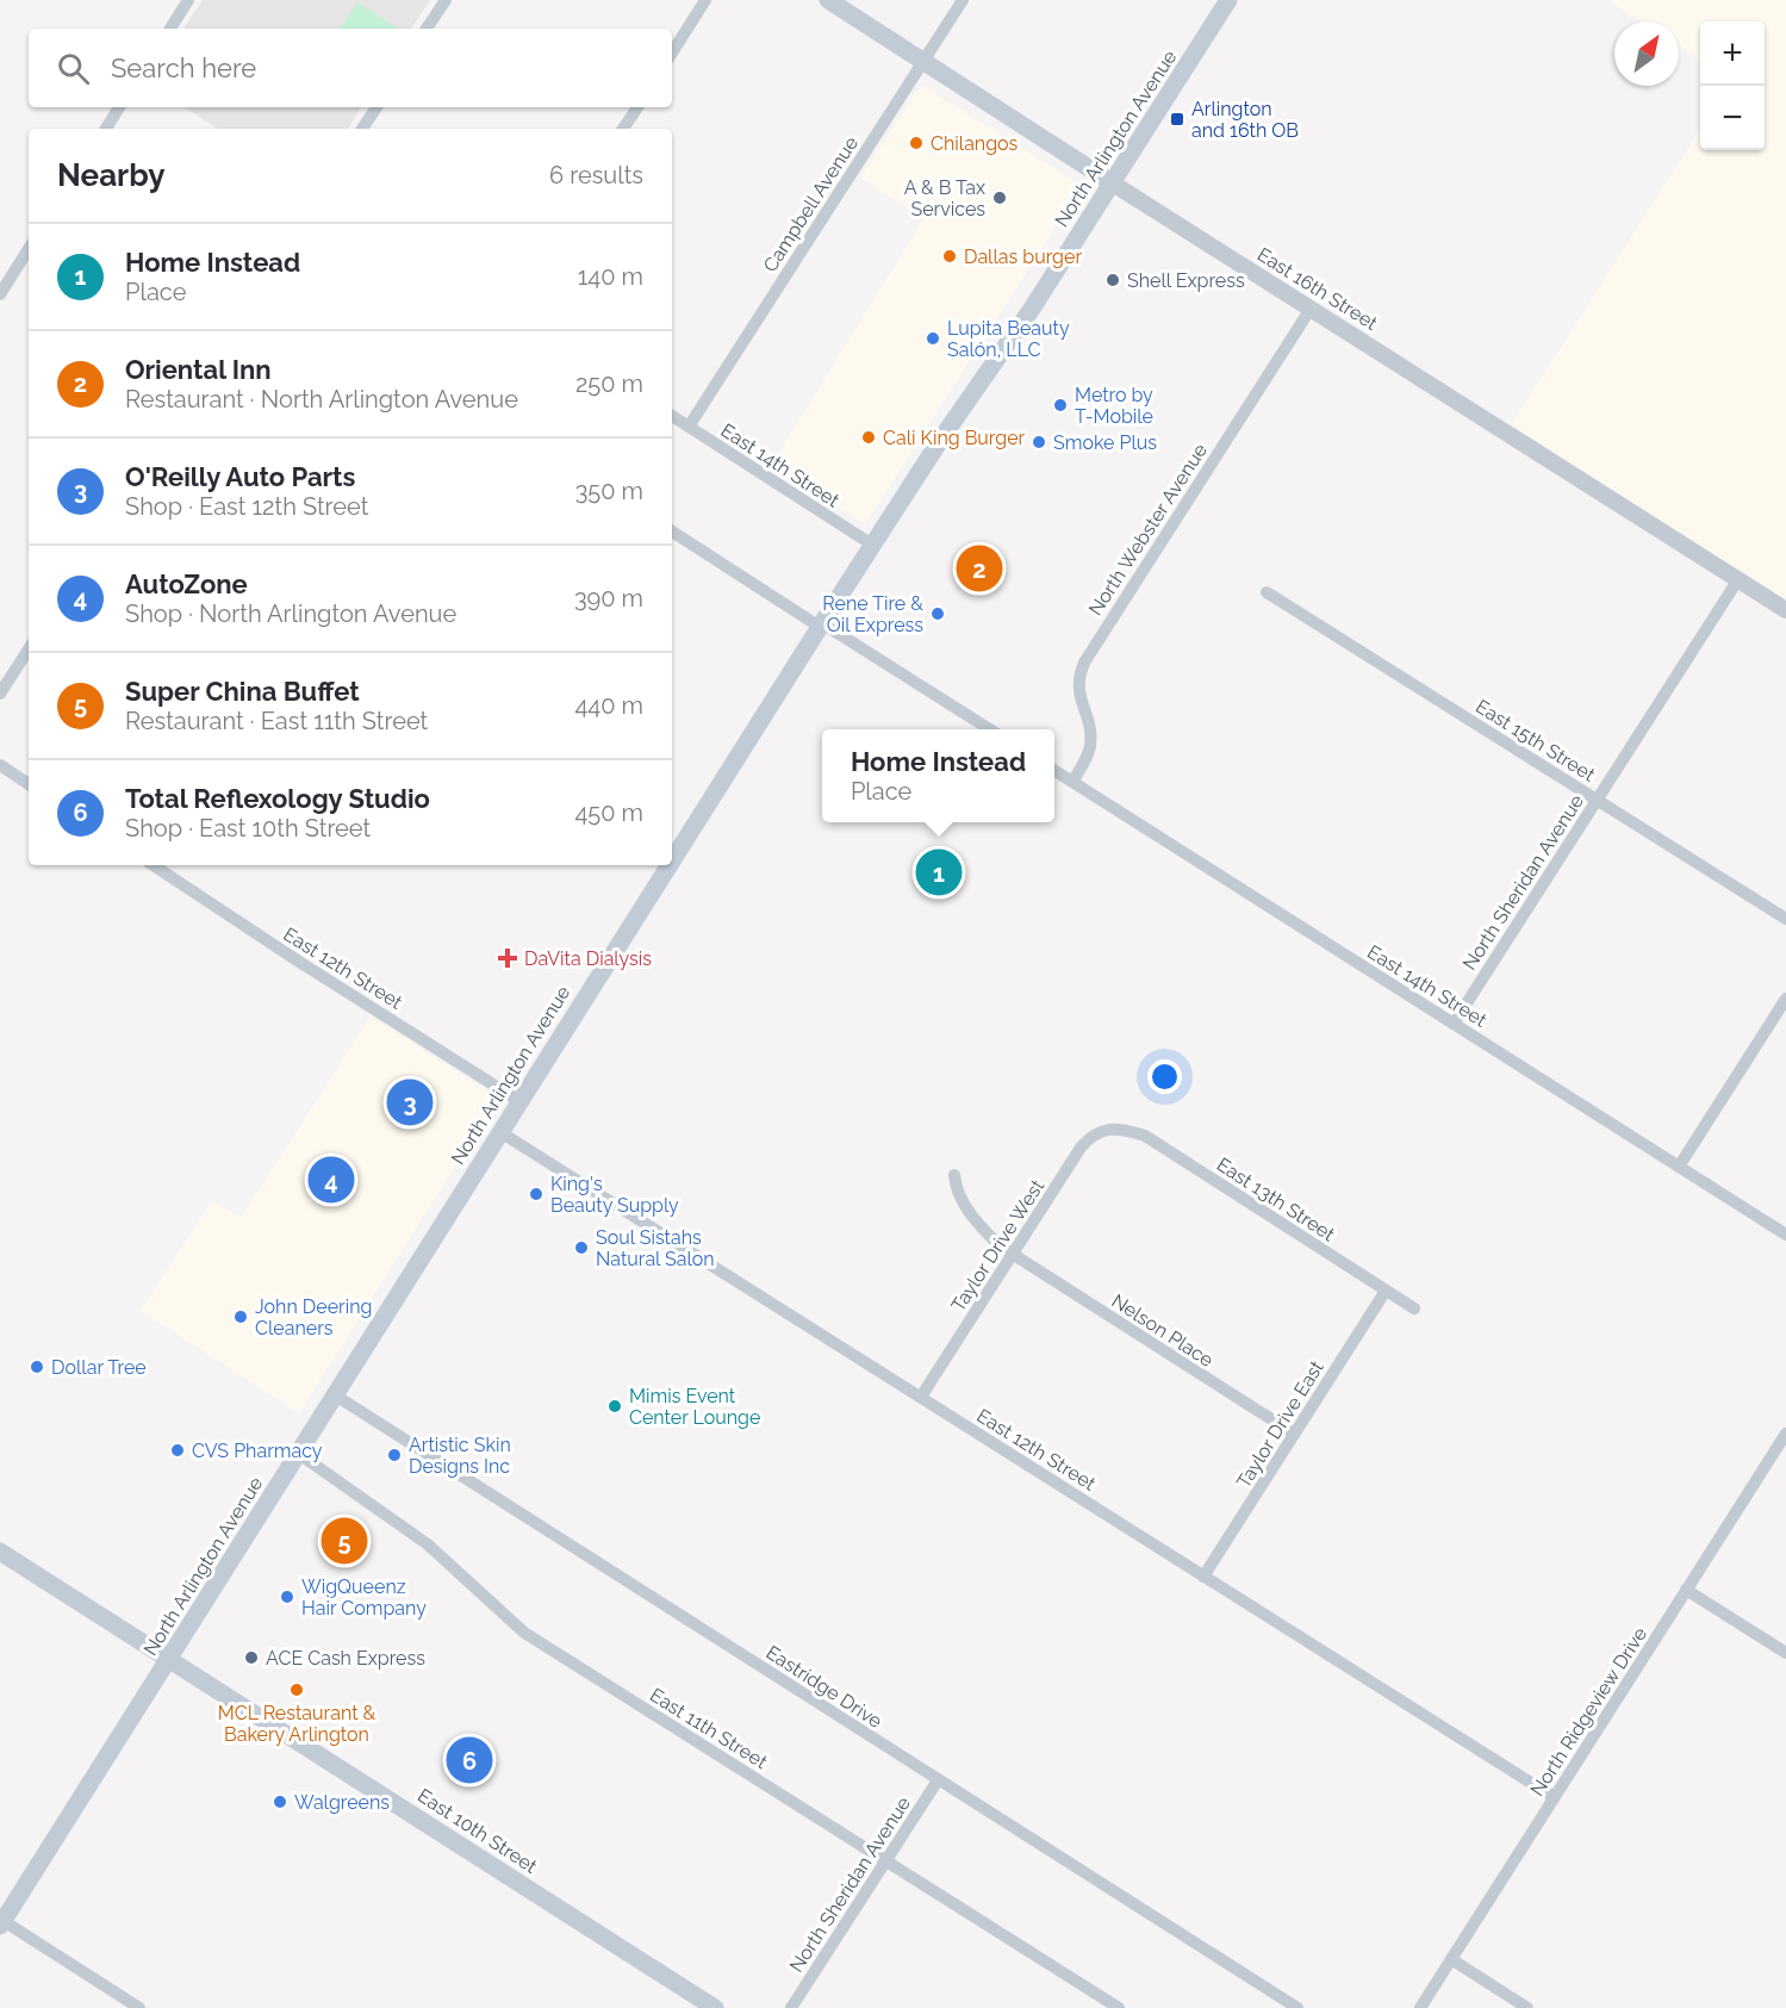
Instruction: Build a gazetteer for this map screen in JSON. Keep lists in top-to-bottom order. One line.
{"streets":{"main road":["North Arlington Avenue","East 16th Street","East 10th Street"],"street":["Campbell Avenue","East 14th Street","North Webster Avenue","East 15th Street","North Sheridan Avenue","East 12th Street","East 13th Street","Taylor Drive West","Nelson Place","Taylor Drive East","Eastridge Drive","North Ridgeview Drive","East 11th Street"]},"crossings":[["North Arlington Avenue","East 16th Street"],["North Arlington Avenue","East 14th Street"],["North Arlington Avenue","East 12th Street"],["North Arlington Avenue","Eastridge Drive"],["North Arlington Avenue","East 11th Street"],["North Arlington Avenue","East 10th Street"],["Campbell Avenue","East 16th Street"],["Campbell Avenue","East 14th Street"],["East 16th Street","North Webster Avenue"],["East 16th Street","North Sheridan Avenue"],["East 14th Street","North Webster Avenue"],["East 14th Street","North Sheridan Avenue"],["East 15th Street","North Sheridan Avenue"],["North Sheridan Avenue","Eastridge Drive"],["North Sheridan Avenue","East 11th Street"],["East 12th Street","Taylor Drive West"],["East 12th Street","Taylor Drive East"],["East 12th Street","North Ridgeview Drive"],["East 13th Street","Taylor Drive West"],["East 13th Street","Taylor Drive East"],["Taylor Drive West","Nelson Place"],["Nelson Place","Taylor Drive East"]],"places":{"transit":["Arlington and 16th OB"],"other":["Chilangos","A & B Tax Services","Dallas burger","Shell Express","Lupita Beauty Salón, LLC","Metro by T-Mobile","Cali King Burger","Smoke Plus","Rene Tire & Oil Express","King's Beauty Supply","Soul Sistahs Natural Salon","John Deering Cleaners","Dollar Tree","Mimis Event Center Lounge","CVS Pharmacy","Artistic Skin Designs Inc","WigQueenz Hair Company","ACE Cash Express","MCL Restaurant & Bakery Arlington","Walgreens"],"health":["DaVita Dialysis"]},"north":"top right","page":{"map_buttons":["+","−"],"search":"Search here","heading":["Nearby","6 results"],"list":[{"mark":"1","name":"Home Instead","note":"Place","value":"140 m"},{"mark":"2","name":"Oriental Inn","note":"Restaurant · North Arlington Avenue","value":"250 m"},{"mark":"3","name":"O'Reilly Auto Parts","note":"Shop · East 12th Street","value":"350 m"},{"mark":"4","name":"AutoZone","note":"Shop · North Arlington Avenue","value":"390 m"},{"mark":"5","name":"Super China Buffet","note":"Restaurant · East 11th Street","value":"440 m"},{"mark":"6","name":"Total Reflexology Studio","note":"Shop · East 10th Street","value":"450 m"}],"pins":["2","1","3","4","5","6"],"popup":["Home Instead","Place"]}}
